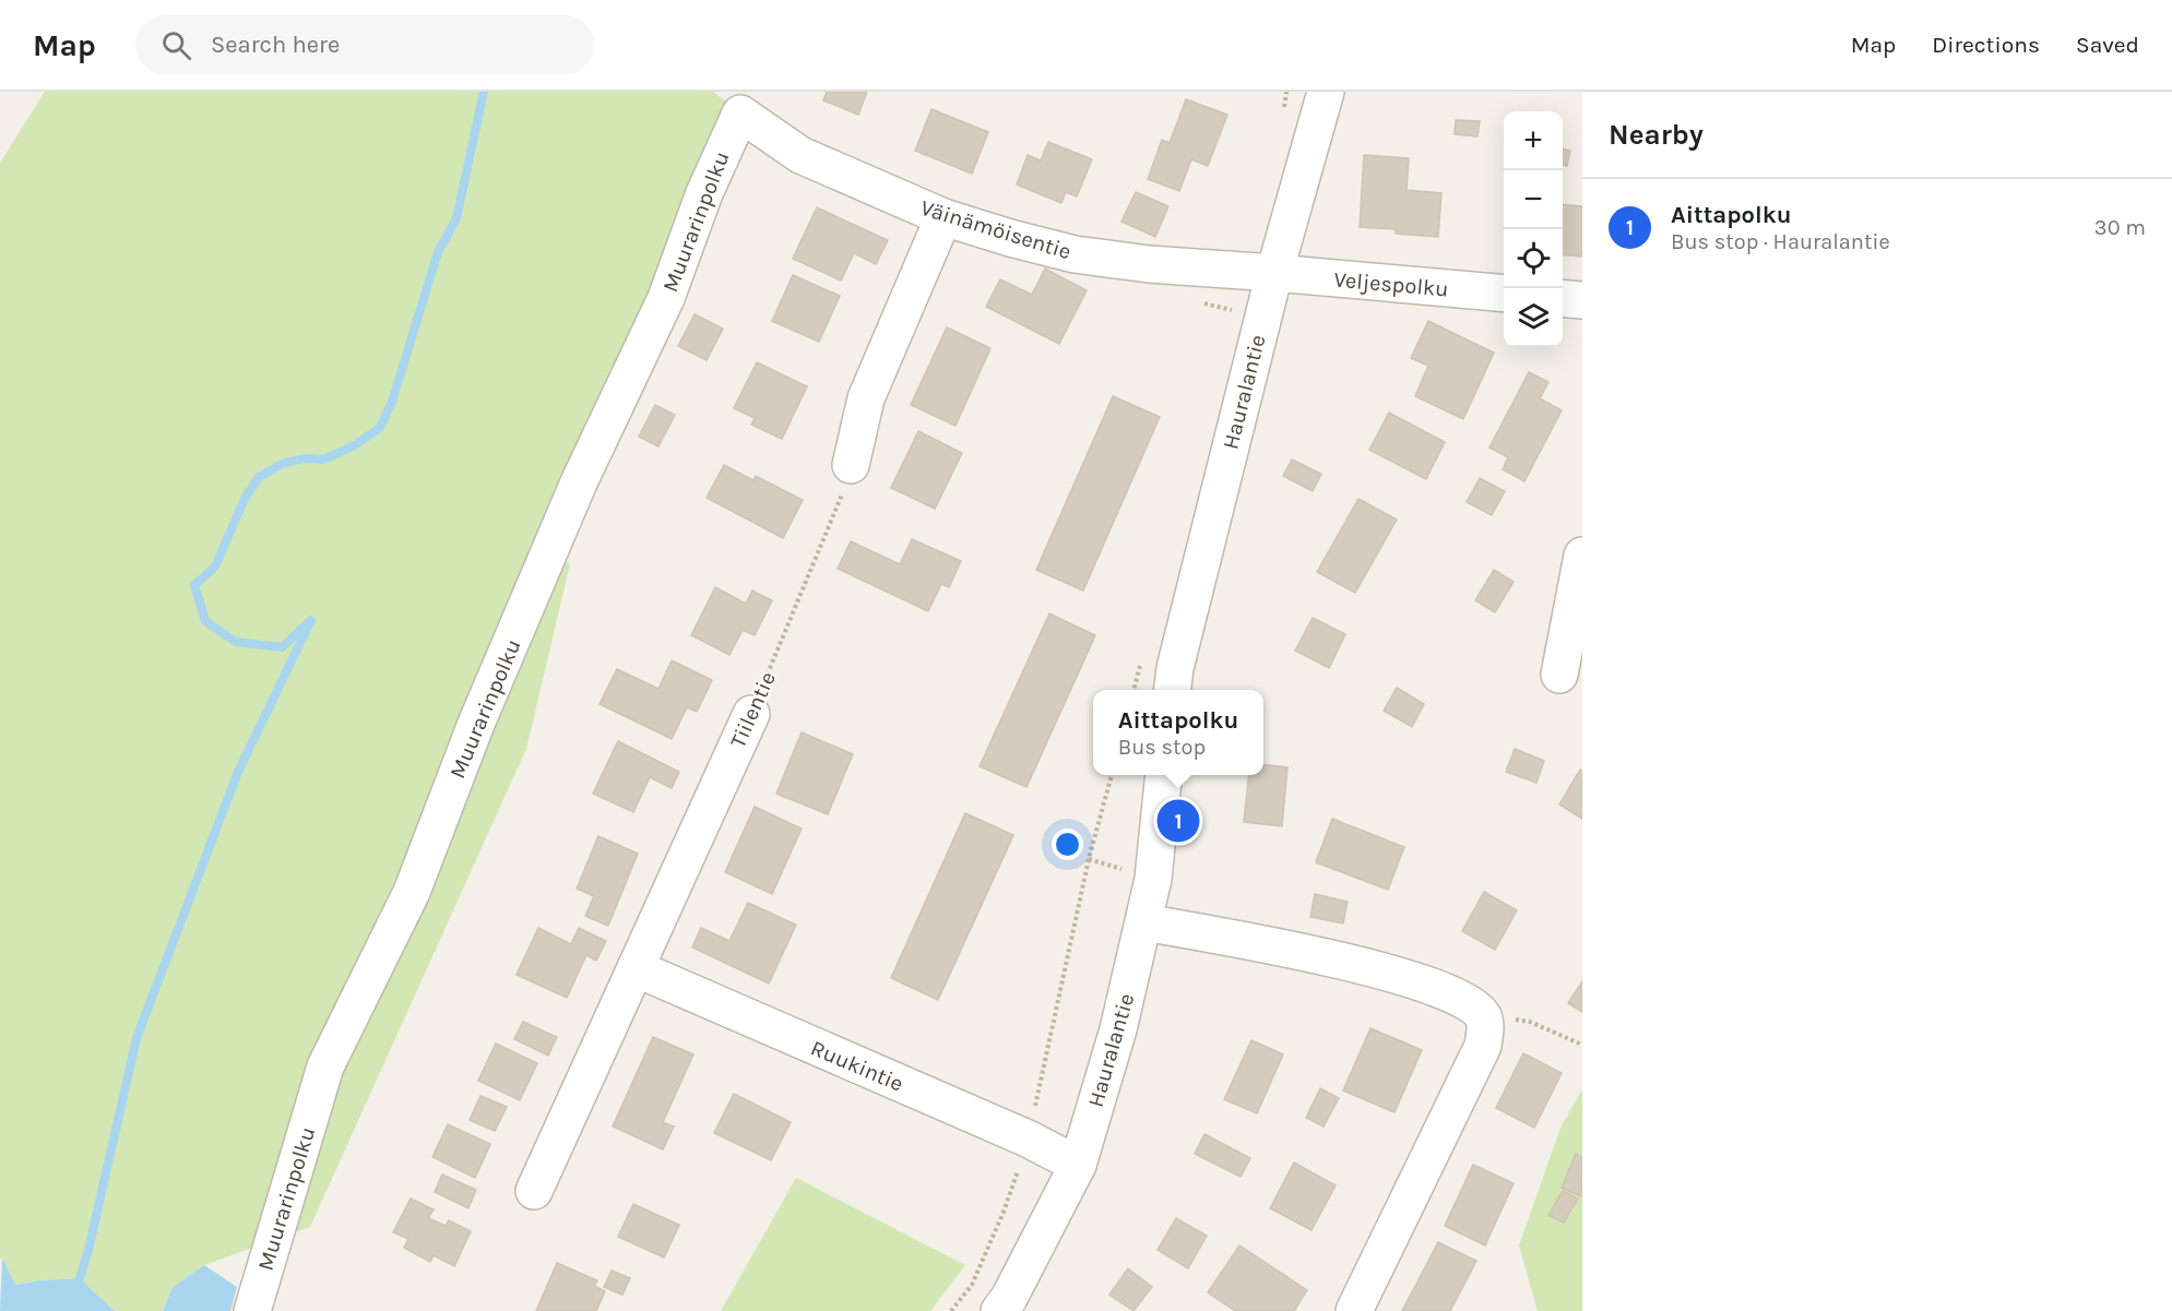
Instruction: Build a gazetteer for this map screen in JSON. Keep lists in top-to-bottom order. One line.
{"streets":{"street":["Muurarinpolku","Väinämöisentie","Veljespolku","Hauralantie","Tiilentie","Ruukintie"]},"crossings":[["Muurarinpolku","Väinämöisentie"],["Väinämöisentie","Veljespolku"],["Väinämöisentie","Hauralantie"],["Veljespolku","Hauralantie"],["Hauralantie","Ruukintie"],["Tiilentie","Ruukintie"]],"page":{"header":"Map","search":"Search here","nav":["Map","Directions","Saved"],"heading":"Nearby","map_buttons":["+","−"],"list":[{"mark":"1","name":"Aittapolku","note":"Bus stop · Hauralantie","value":"30 m"}],"popup":["Aittapolku","Bus stop"],"pins":"1"}}
